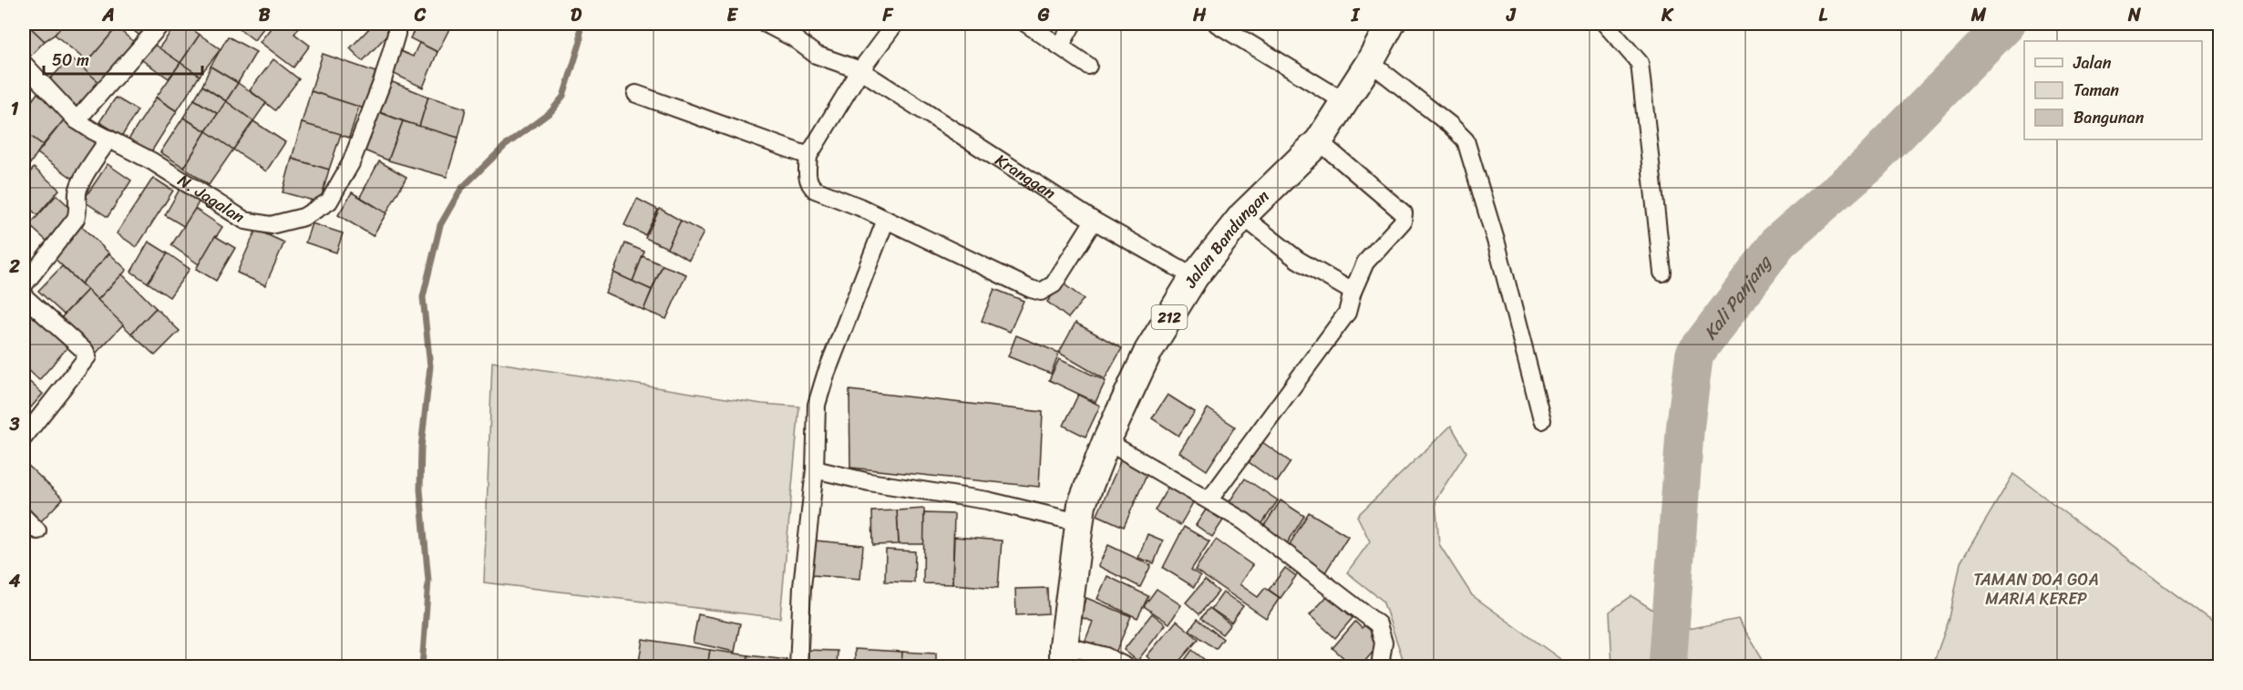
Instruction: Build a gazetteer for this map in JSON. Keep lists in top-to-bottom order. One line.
{"streets":{"main road":["Jalan Bandungan","212"],"street":["Kranggan","N. Jagalan"]},"crossings":[["Kranggan","Jalan Bandungan"]],"water":["Kali Panjang"],"parks":["TAMAN DOA GOA MARIA KEREP"],"legend":["Jalan","Taman","Bangunan"],"scale_bar":"50 m","grid":{"columns":["A","B","C","D","E","F","G","H","I","J","K","L","M","N"],"rows":["1","2","3","4"]}}
